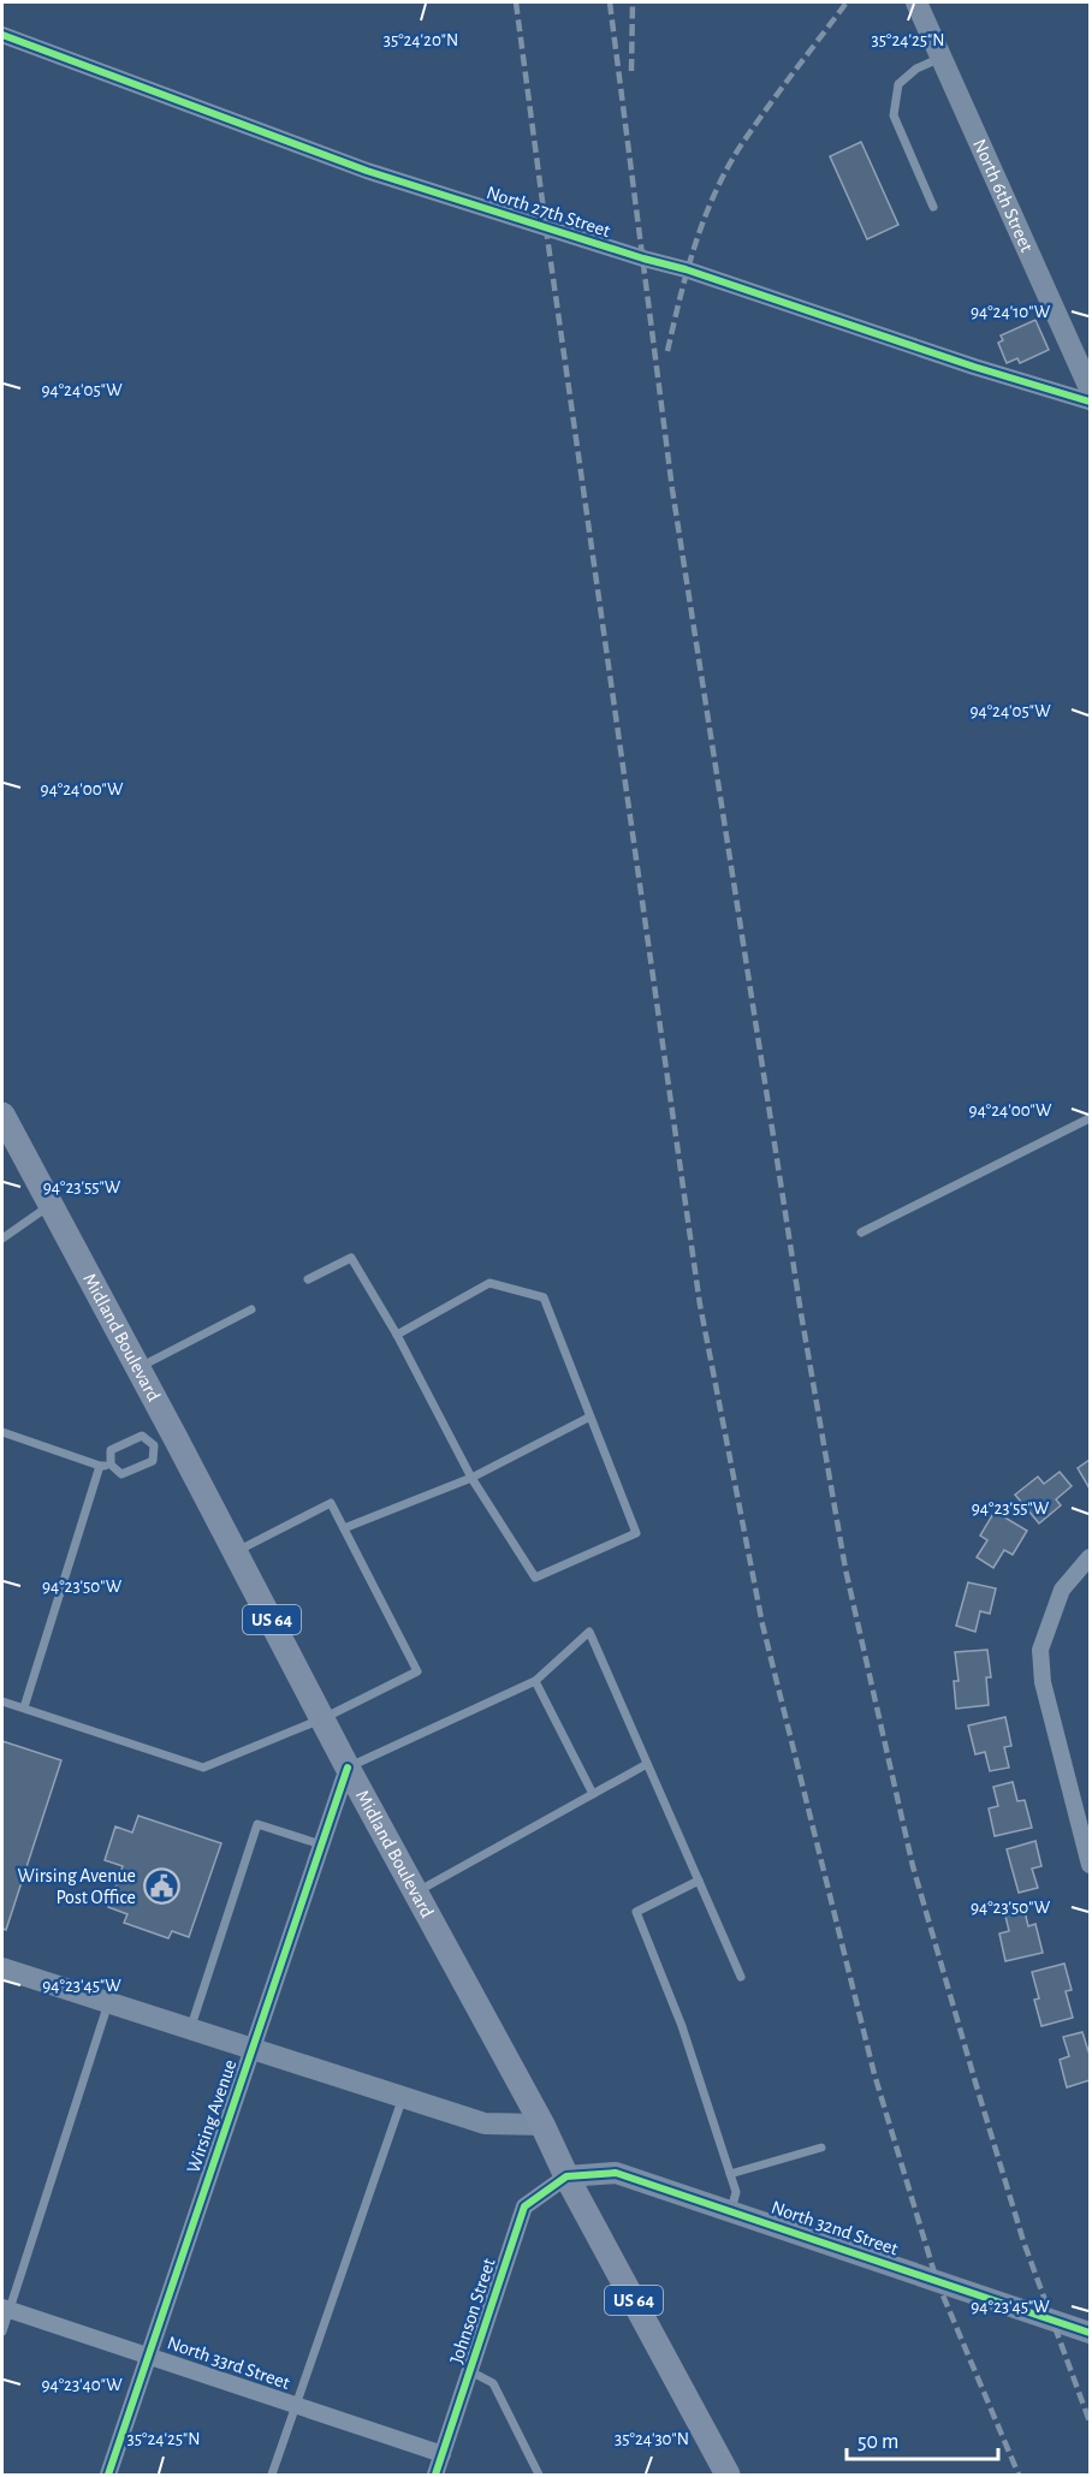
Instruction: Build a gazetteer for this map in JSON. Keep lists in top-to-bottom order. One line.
{"streets":{"main road":["Midland Boulevard","US 64"],"street":["North 6th Street","North 27th Street","Wirsing Avenue","North 32nd Street","Johnson Street","North 33rd Street"]},"crossings":[["Midland Boulevard","Wirsing Avenue"],["Midland Boulevard","North 32nd Street"],["Midland Boulevard","Johnson Street"],["Wirsing Avenue","North 33rd Street"],["North 32nd Street","Johnson Street"],["Johnson Street","North 33rd Street"]],"places":{"public building":["Wirsing Avenue Post Office"]},"scale_bar":"50 m","coordinates":["35°24'20\"N","35°24'25\"N","94°24'10\"W","94°24'05\"W","94°24'00\"W","94°23'55\"W","94°23'50\"W","94°23'45\"W","94°23'40\"W","35°24'30\"N"]}
